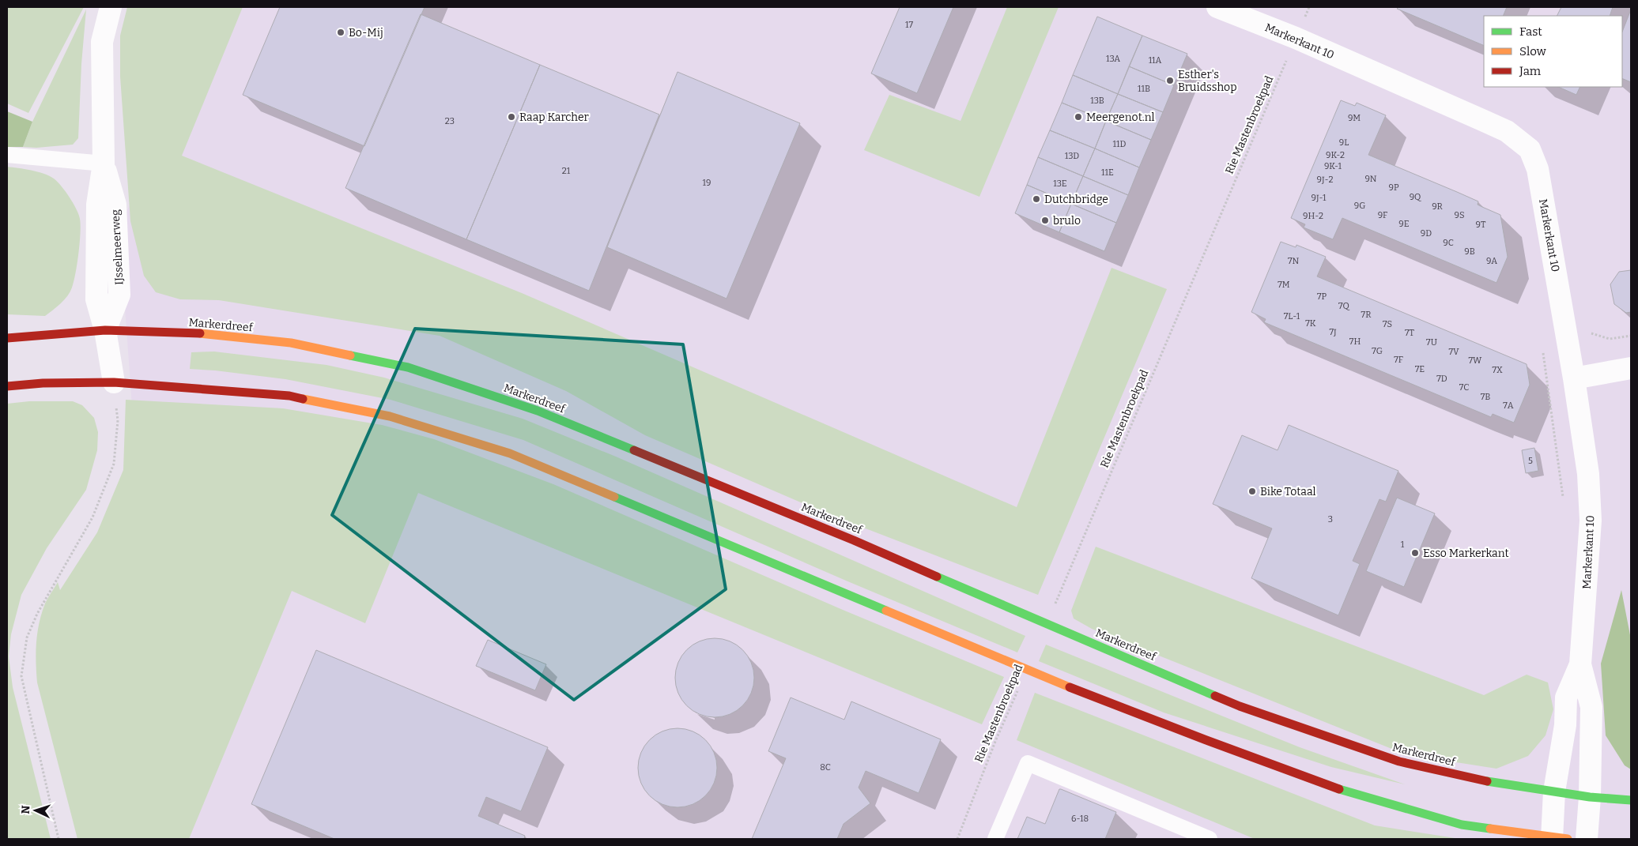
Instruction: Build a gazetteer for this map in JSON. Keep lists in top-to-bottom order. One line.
{"streets":{"main road":["Markerdreef"],"street":["Markerkant 10","IJsselmeerweg"],"path":["Rie Mastenbroekpad"]},"crossings":[["Markerkant 10","Rie Mastenbroekpad"],["Markerkant 10","Markerdreef"],["IJsselmeerweg","Markerdreef"]],"places":["Bo-Mij","Esther's Bruidsshop","Raap Karcher","Meergenot.nl","Dutchbridge","brulo","Bike Totaal","Esso Markerkant"],"house_numbers":["17","13A","11A","11B","13B","9M","23","9L","11D","9K-2","13D","9K-1","21","11E","9N","9J-2","19","13E","9P","9Q","9J-1","9G","9R","9F","9S","9H-2","9E","9T","9D","9C","9B","7N","9A","7M","7P","7Q","7R","7L-1","7K","7S","7J","7T","7H","7U","7G","7V","7F","7W","7E","7X","7D","7C","7B","7A","5","3","1","8C","6-18"],"legend":["Fast","Slow","Jam"],"north":"left"}
